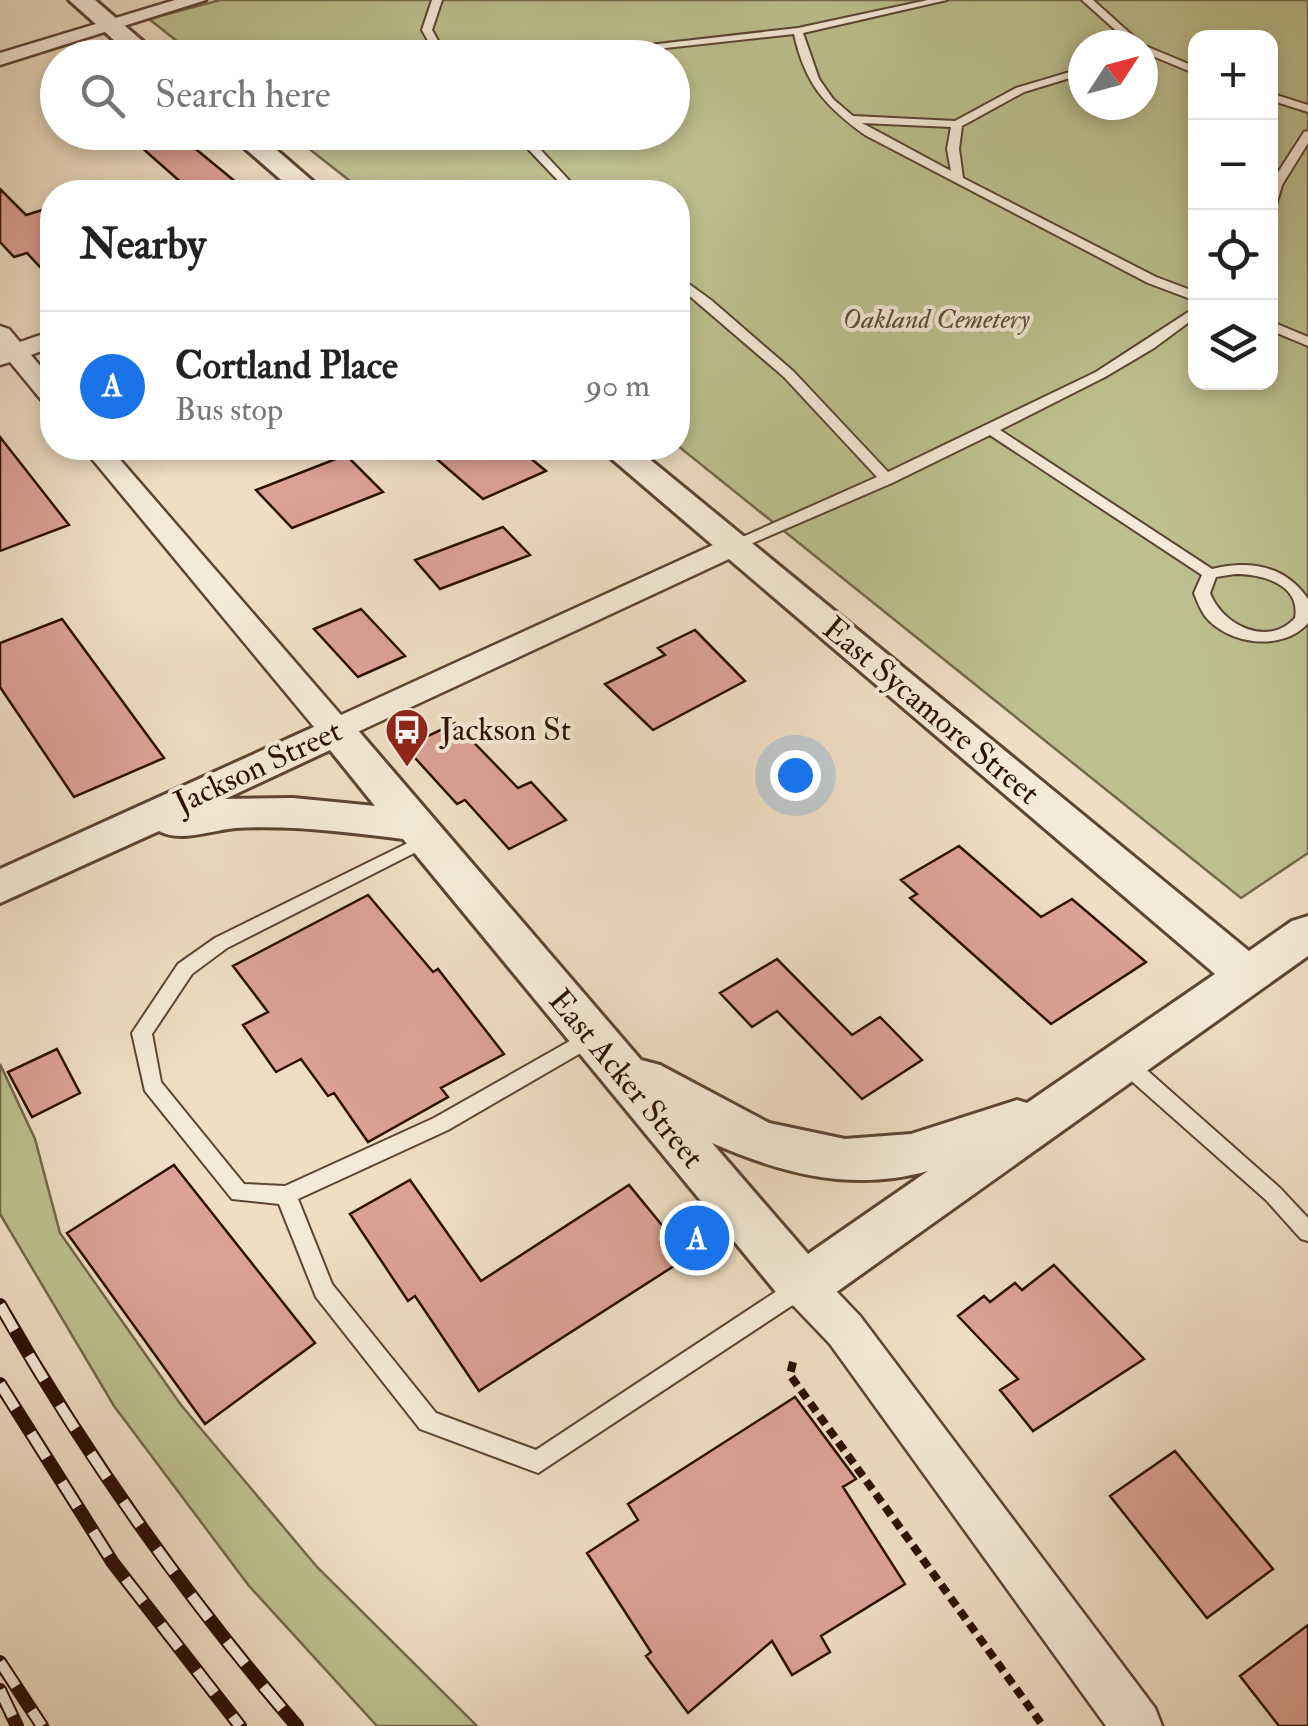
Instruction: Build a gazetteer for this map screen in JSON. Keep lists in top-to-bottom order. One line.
{"streets":{"street":["East Sycamore Street","Jackson Street","East Acker Street"]},"crossings":[["East Sycamore Street","Jackson Street"],["Jackson Street","East Acker Street"]],"parks":["Oakland Cemetery"],"places":{"bus stop":["Jackson St"]},"north":"top right","page":{"map_buttons":["+","−"],"search":"Search here","heading":"Nearby","list":[{"mark":"A","name":"Cortland Place","note":"Bus stop","value":"90 m"}],"pins":"A"}}
